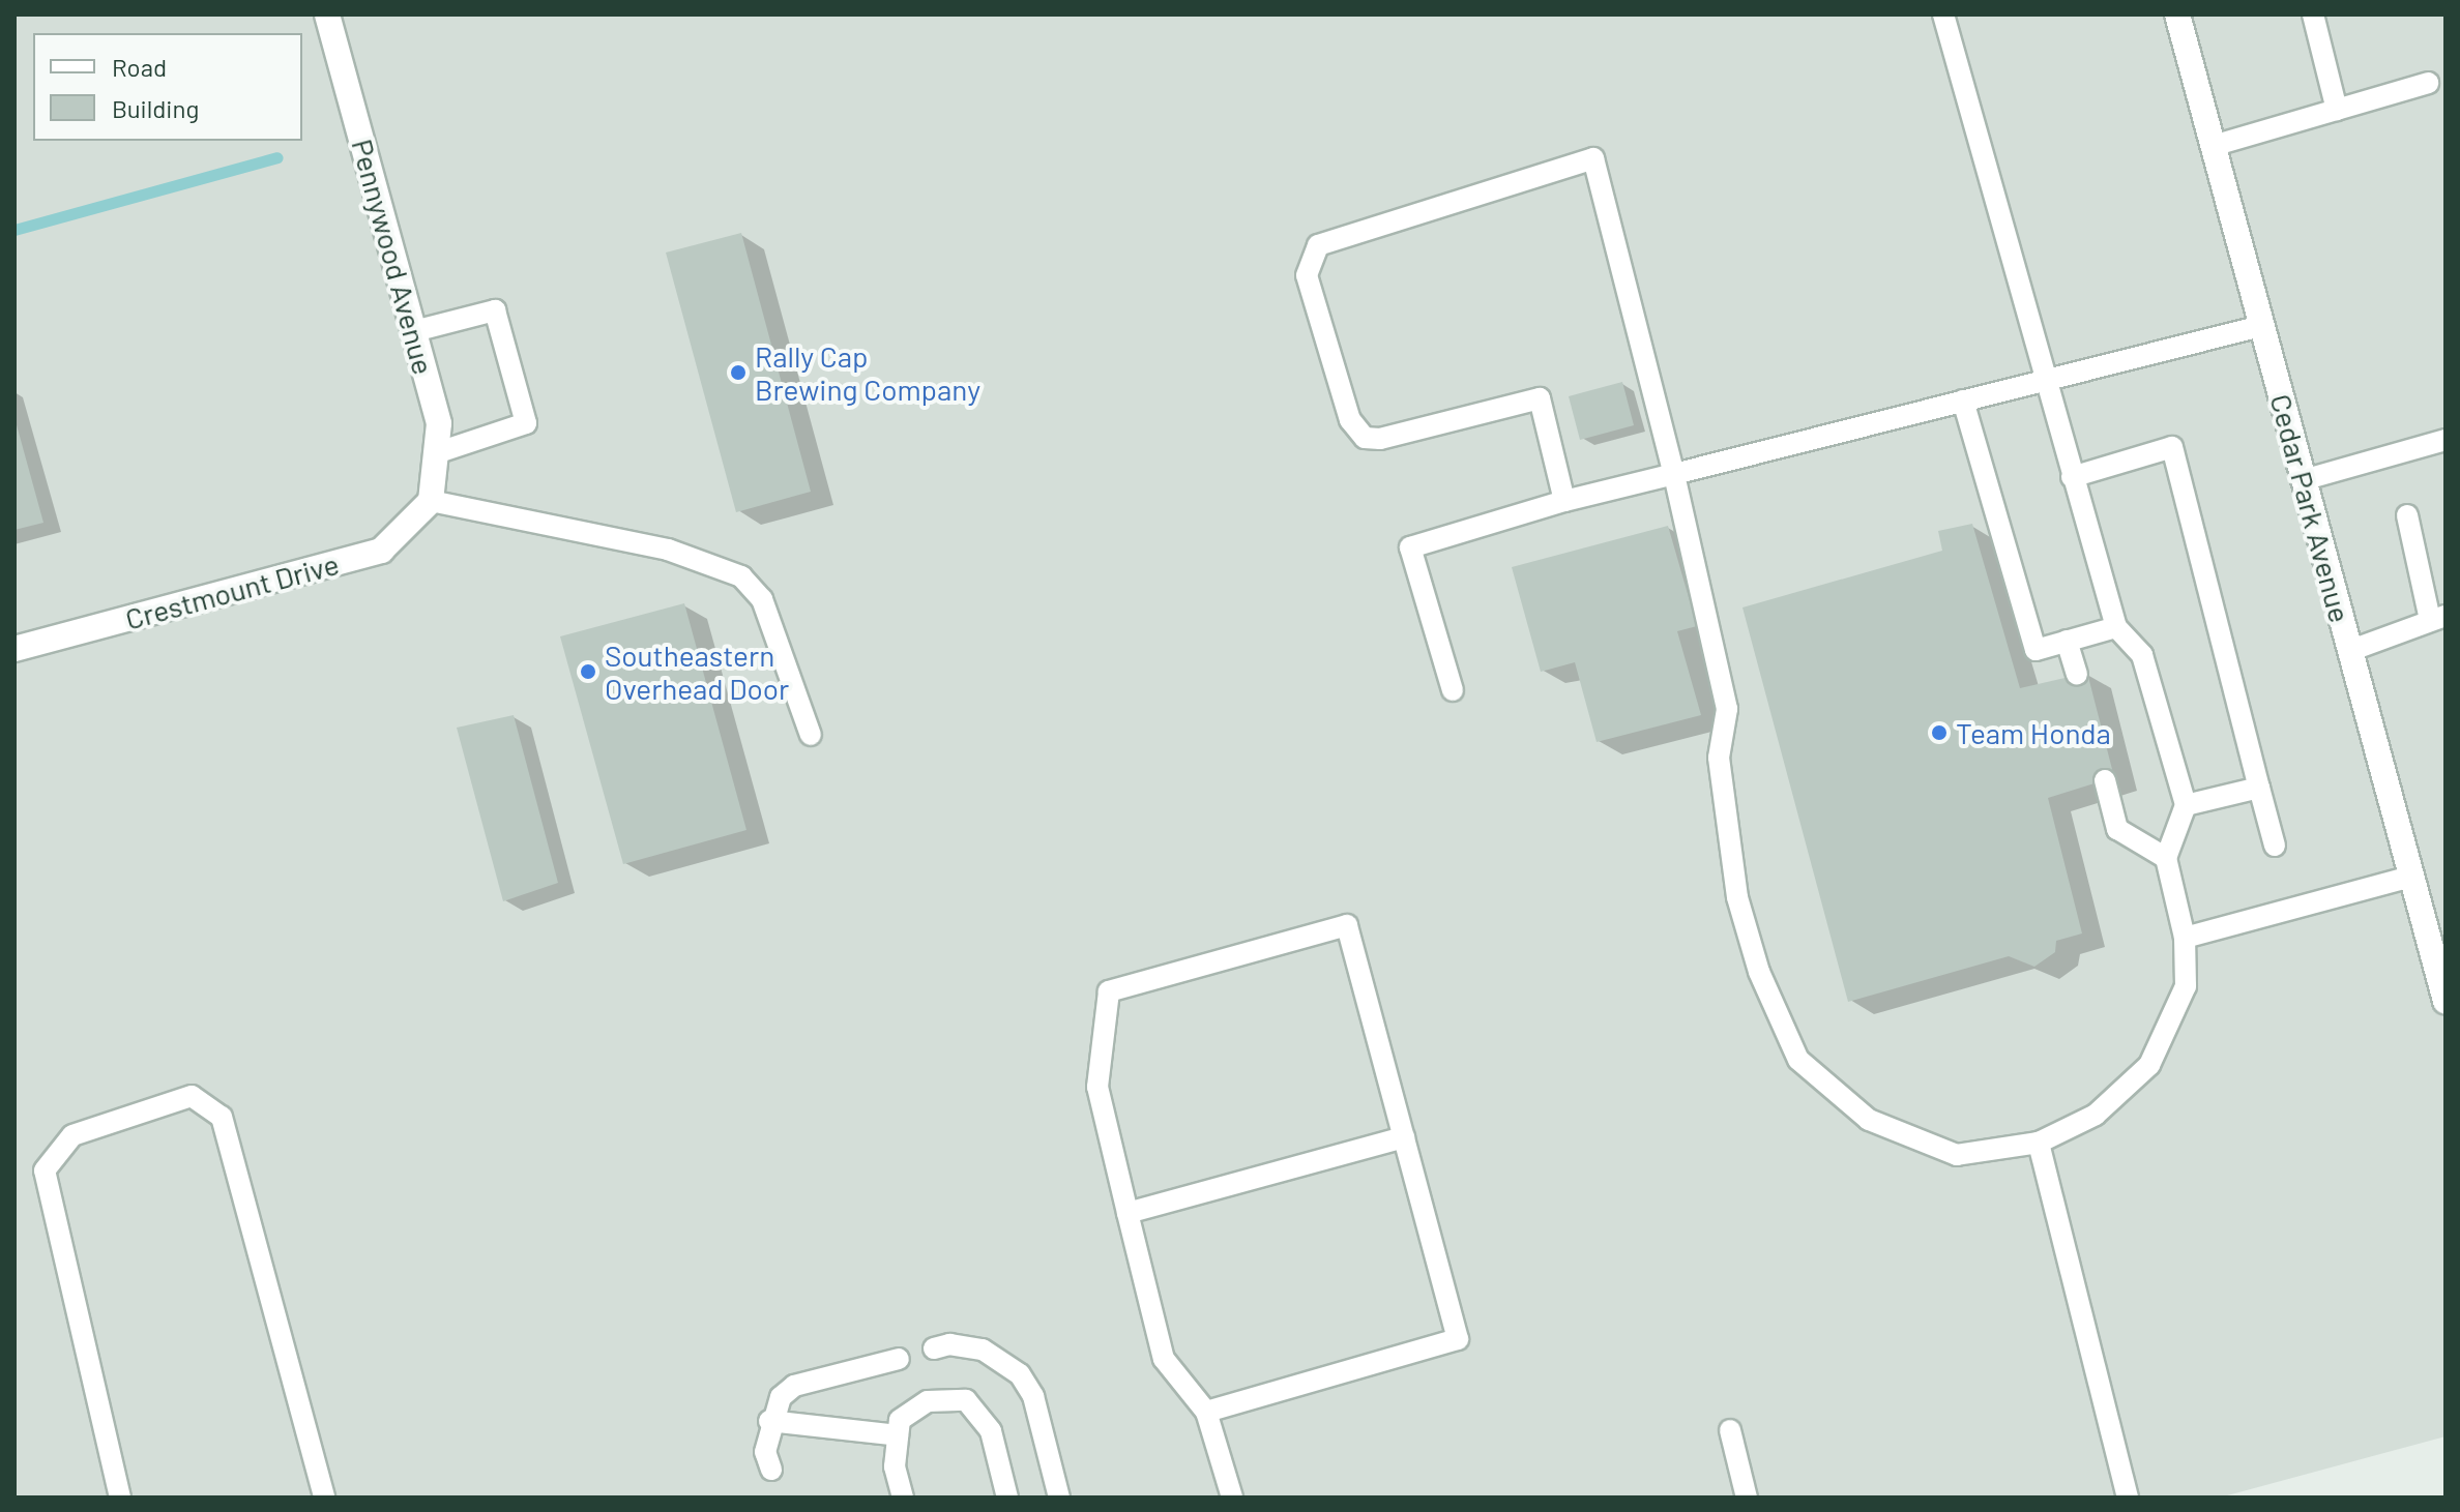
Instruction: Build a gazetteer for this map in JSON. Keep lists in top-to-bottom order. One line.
{"streets":{"street":["Pennywood Avenue","Cedar Park Avenue","Crestmount Drive"]},"crossings":[["Pennywood Avenue","Crestmount Drive"]],"places":["Rally Cap Brewing Company","Southeastern Overhead Door","Team Honda"],"legend":["Road","Building"]}
